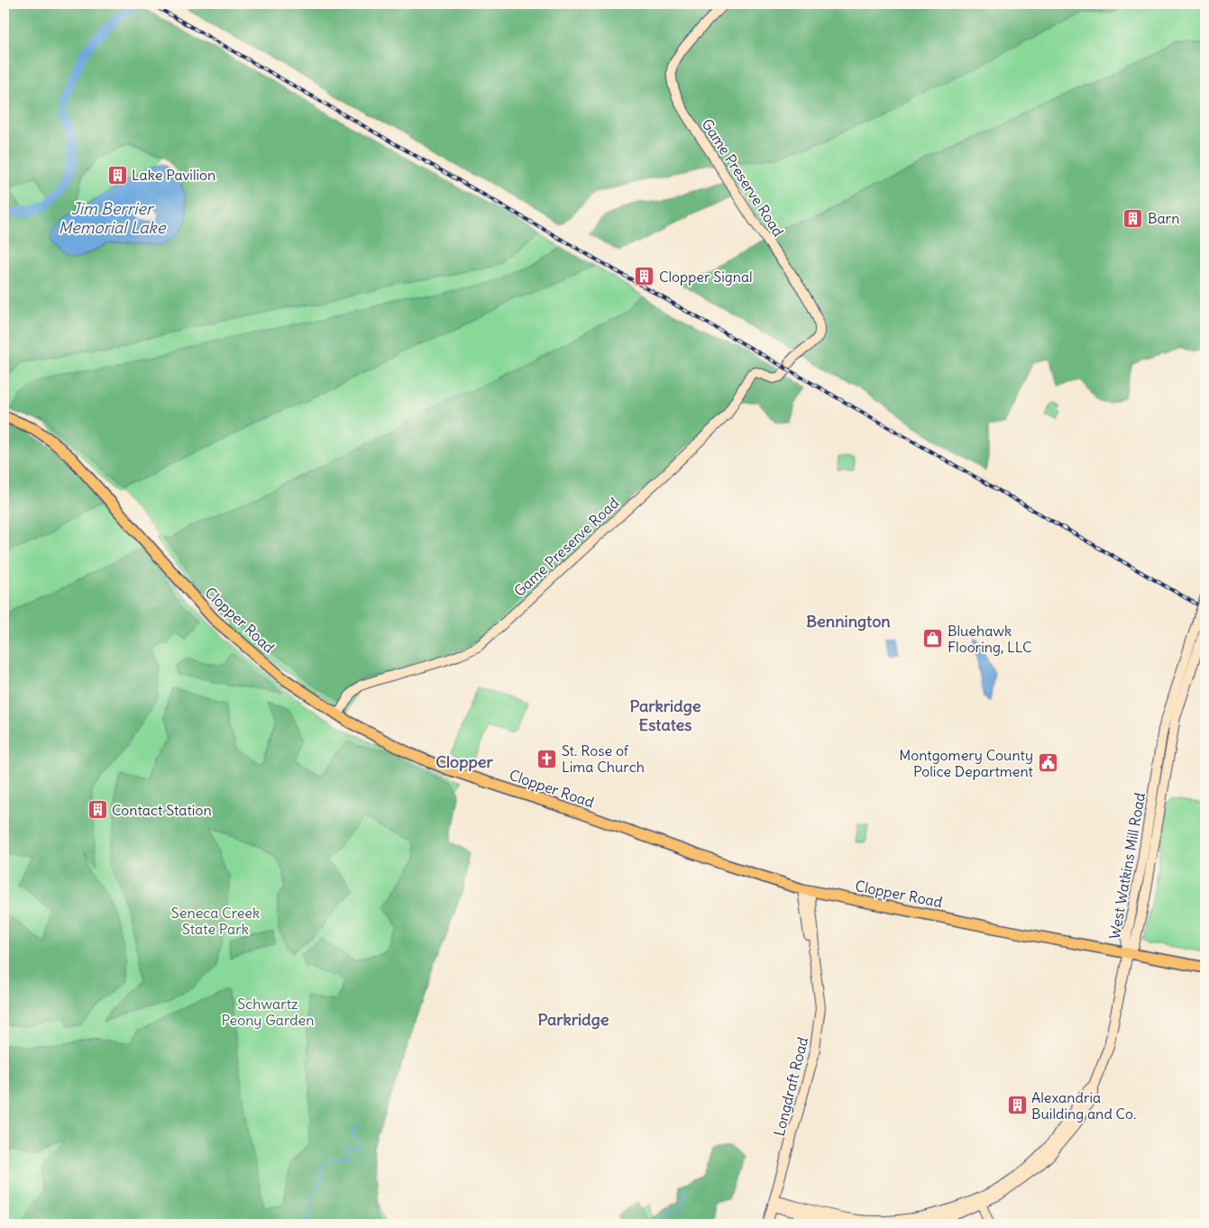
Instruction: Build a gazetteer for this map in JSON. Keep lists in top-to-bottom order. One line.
{"streets":{"main road":["Clopper Road"],"street":["Game Preserve Road","West Watkins Mill Road","Longdraft Road"]},"crossings":[["Game Preserve Road","Clopper Road"],["Clopper Road","West Watkins Mill Road"],["Clopper Road","Longdraft Road"]],"districts":["Bennington","Parkridge Estates","Clopper","Parkridge"],"water":["Jim Berrier Memorial Lake"],"parks":["Seneca Creek State Park","Schwartz Peony Garden"],"places":{"building":["Lake Pavilion","Barn","Clopper Signal","Contact Station","Alexandria Building and Co."],"shop":["Bluehawk Flooring, LLC"],"church":["St. Rose of Lima Church"],"public building":["Montgomery County Police Department"]}}
